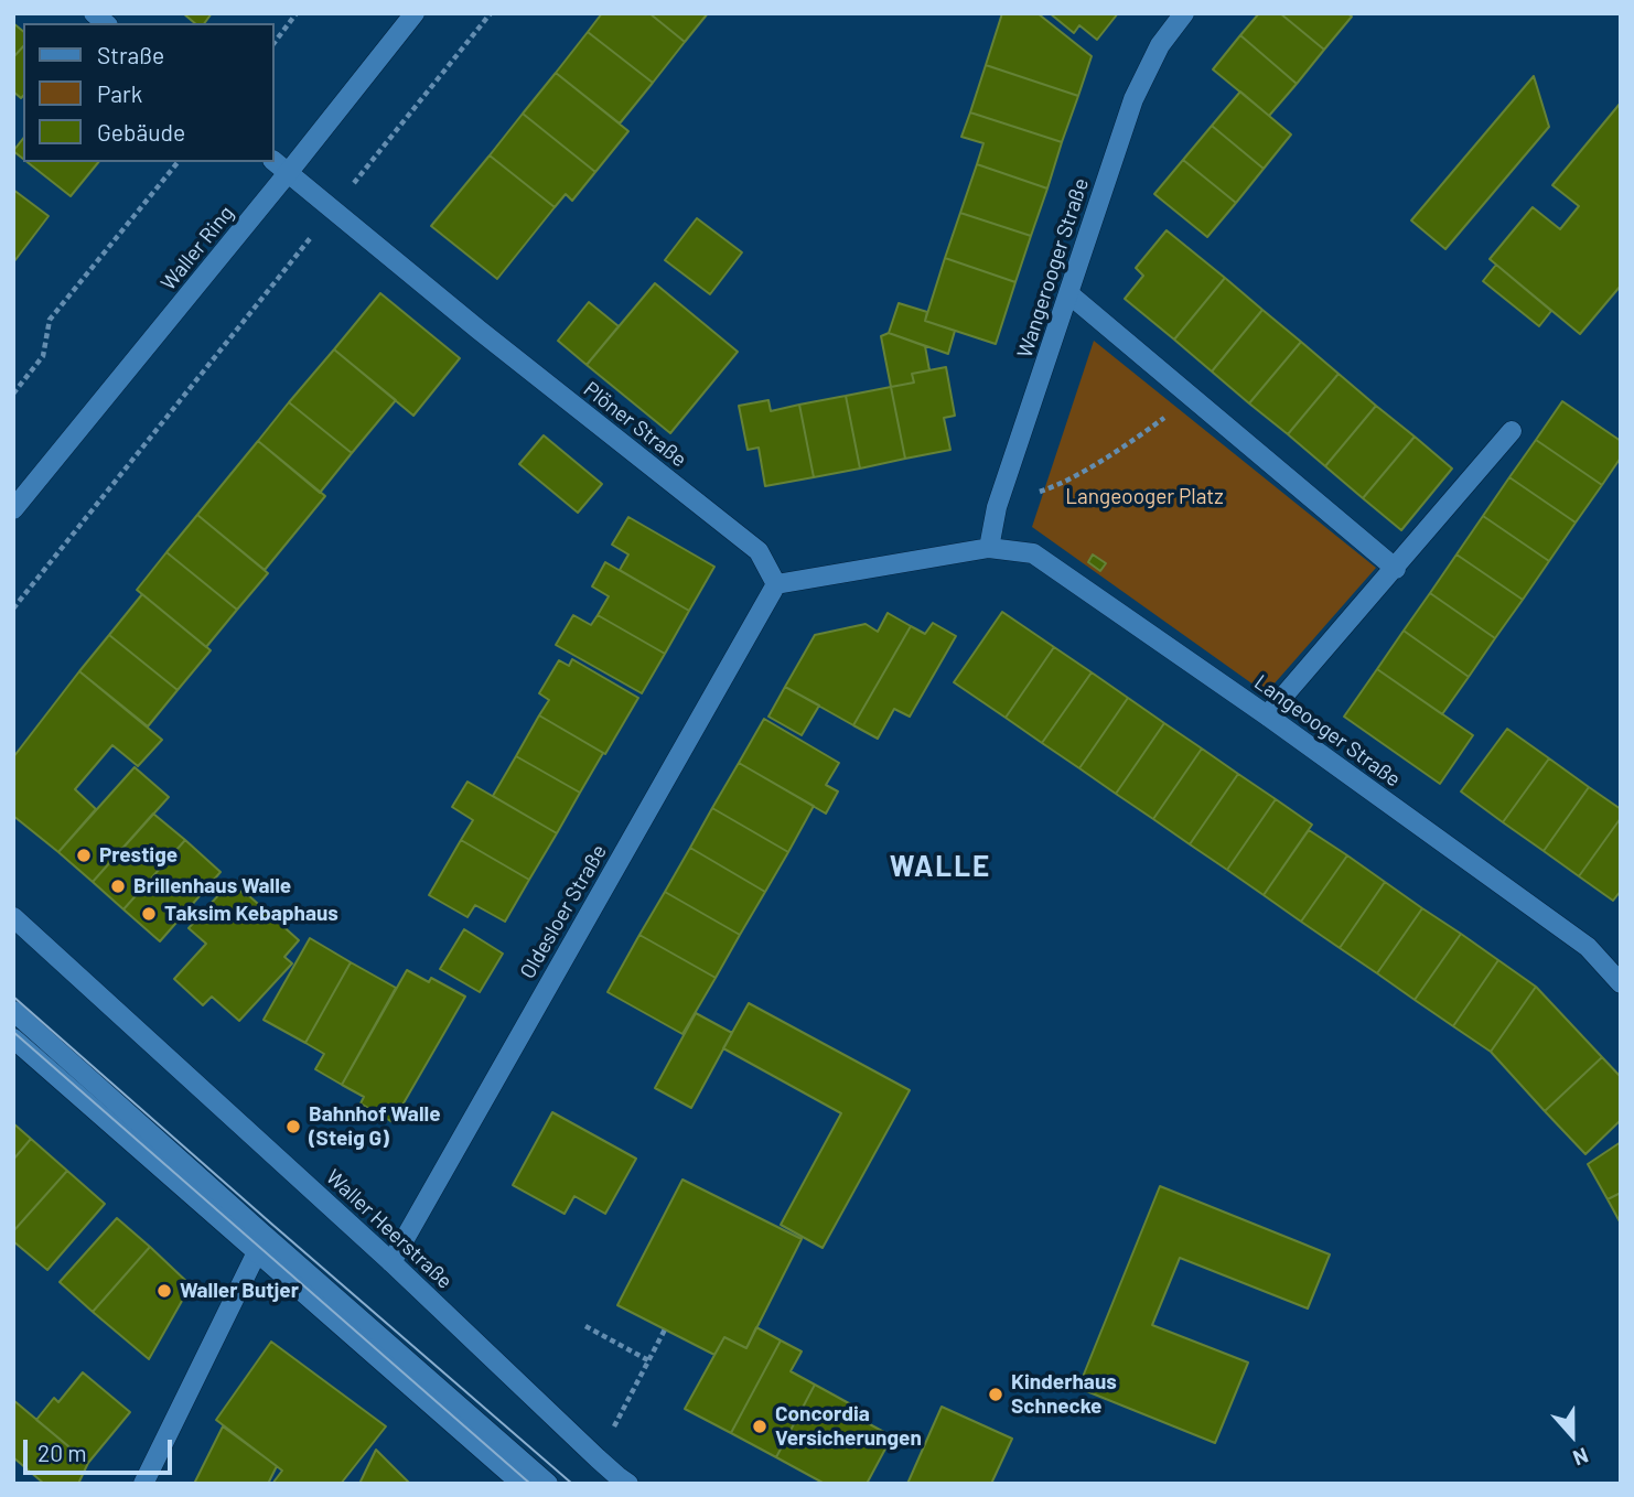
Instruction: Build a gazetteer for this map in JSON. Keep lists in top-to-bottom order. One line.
{"streets":{"street":["Waller Ring","Wangerooger Straße","Plöner Straße","Langeooger Straße","Oldesloer Straße","Waller Heerstraße"]},"crossings":[["Waller Ring","Plöner Straße"],["Wangerooger Straße","Langeooger Straße"],["Plöner Straße","Oldesloer Straße"],["Oldesloer Straße","Waller Heerstraße"]],"districts":["WALLE"],"parks":["Langeooger Platz"],"places":["Prestige","Brillenhaus Walle","Taksim Kebaphaus","Bahnhof Walle (Steig G)","Waller Butjer","Kinderhaus Schnecke","Concordia Versicherungen"],"legend":["Straße","Park","Gebäude"],"scale_bar":"20 m","north":"bottom"}
